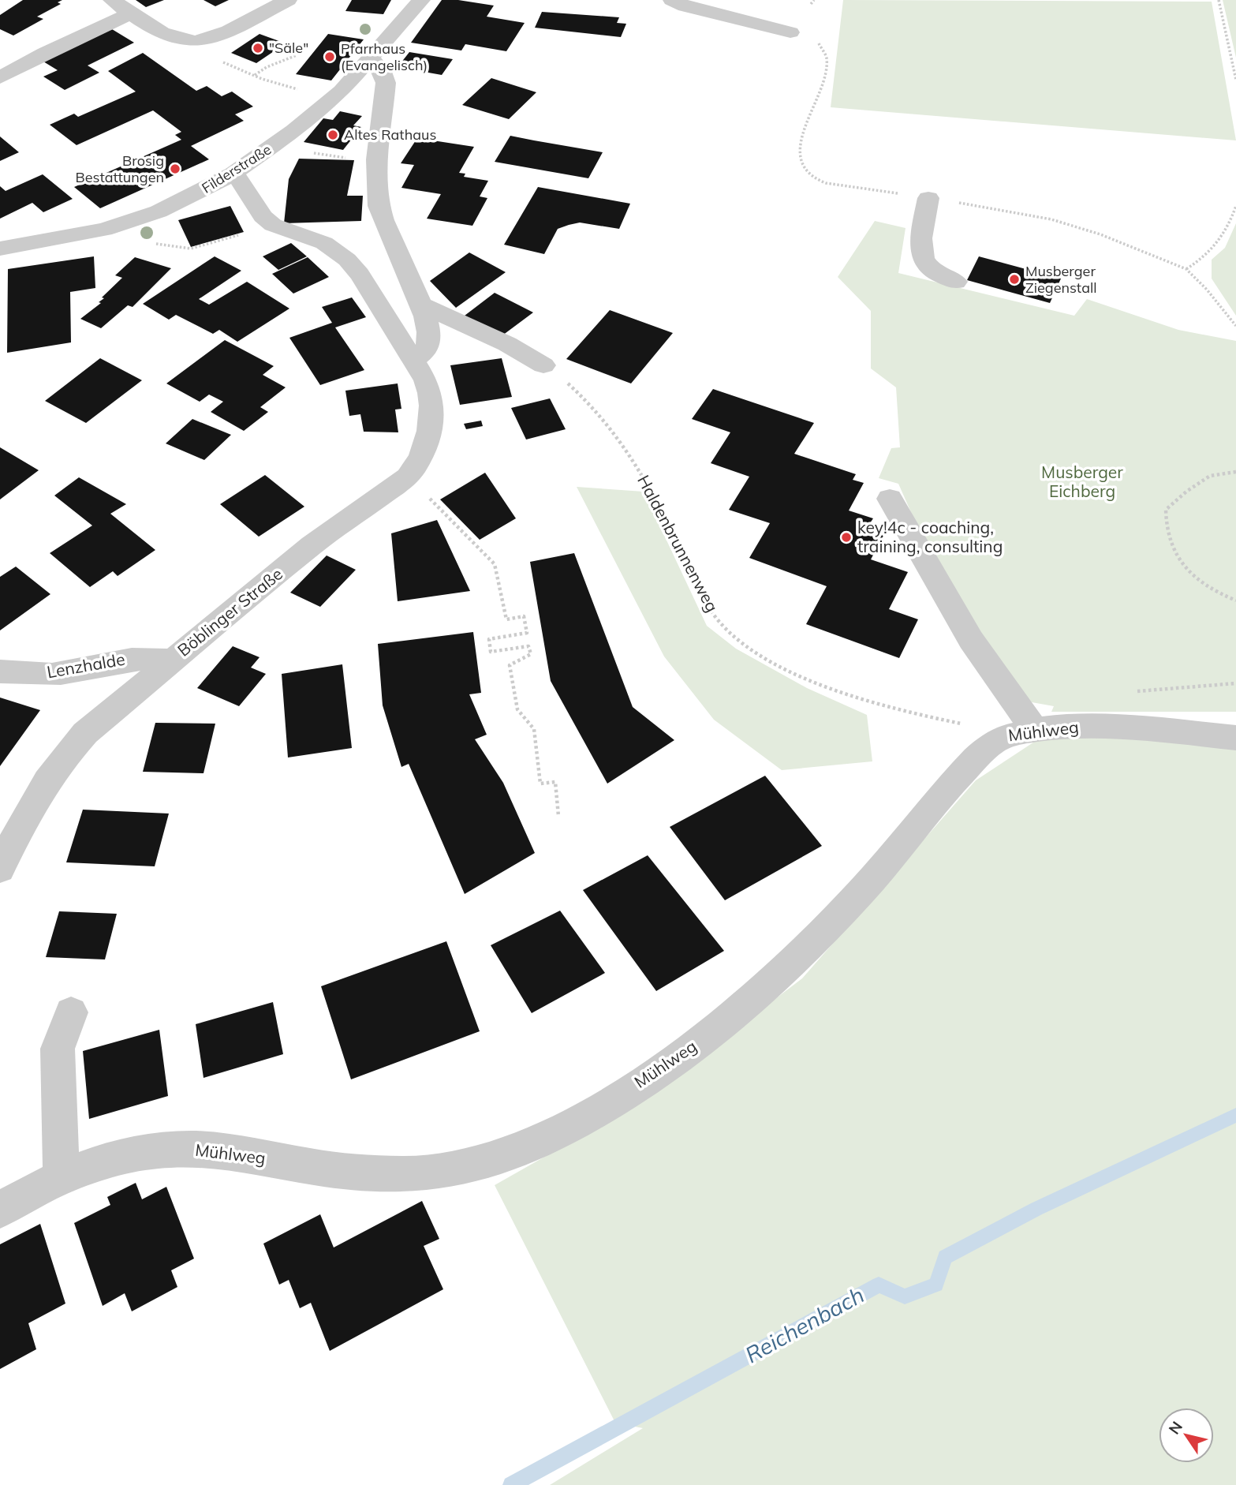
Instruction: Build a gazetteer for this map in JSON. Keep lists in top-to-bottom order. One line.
{"streets":{"street":["Filderstraße","Böblinger Straße","Lenzhalde","Mühlweg"],"path":["Haldenbrunnenweg"]},"crossings":[["Haldenbrunnenweg","Mühlweg"],["Böblinger Straße","Lenzhalde"]],"water":["Reichenbach"],"parks":["Musberger Eichberg"],"places":["\"Säle\"","Pfarrhaus (Evangelisch)","Altes Rathaus","Brosig Bestattungen","Musberger Ziegenstall","key!4c - coaching, training, consulting"],"north":"top left"}
